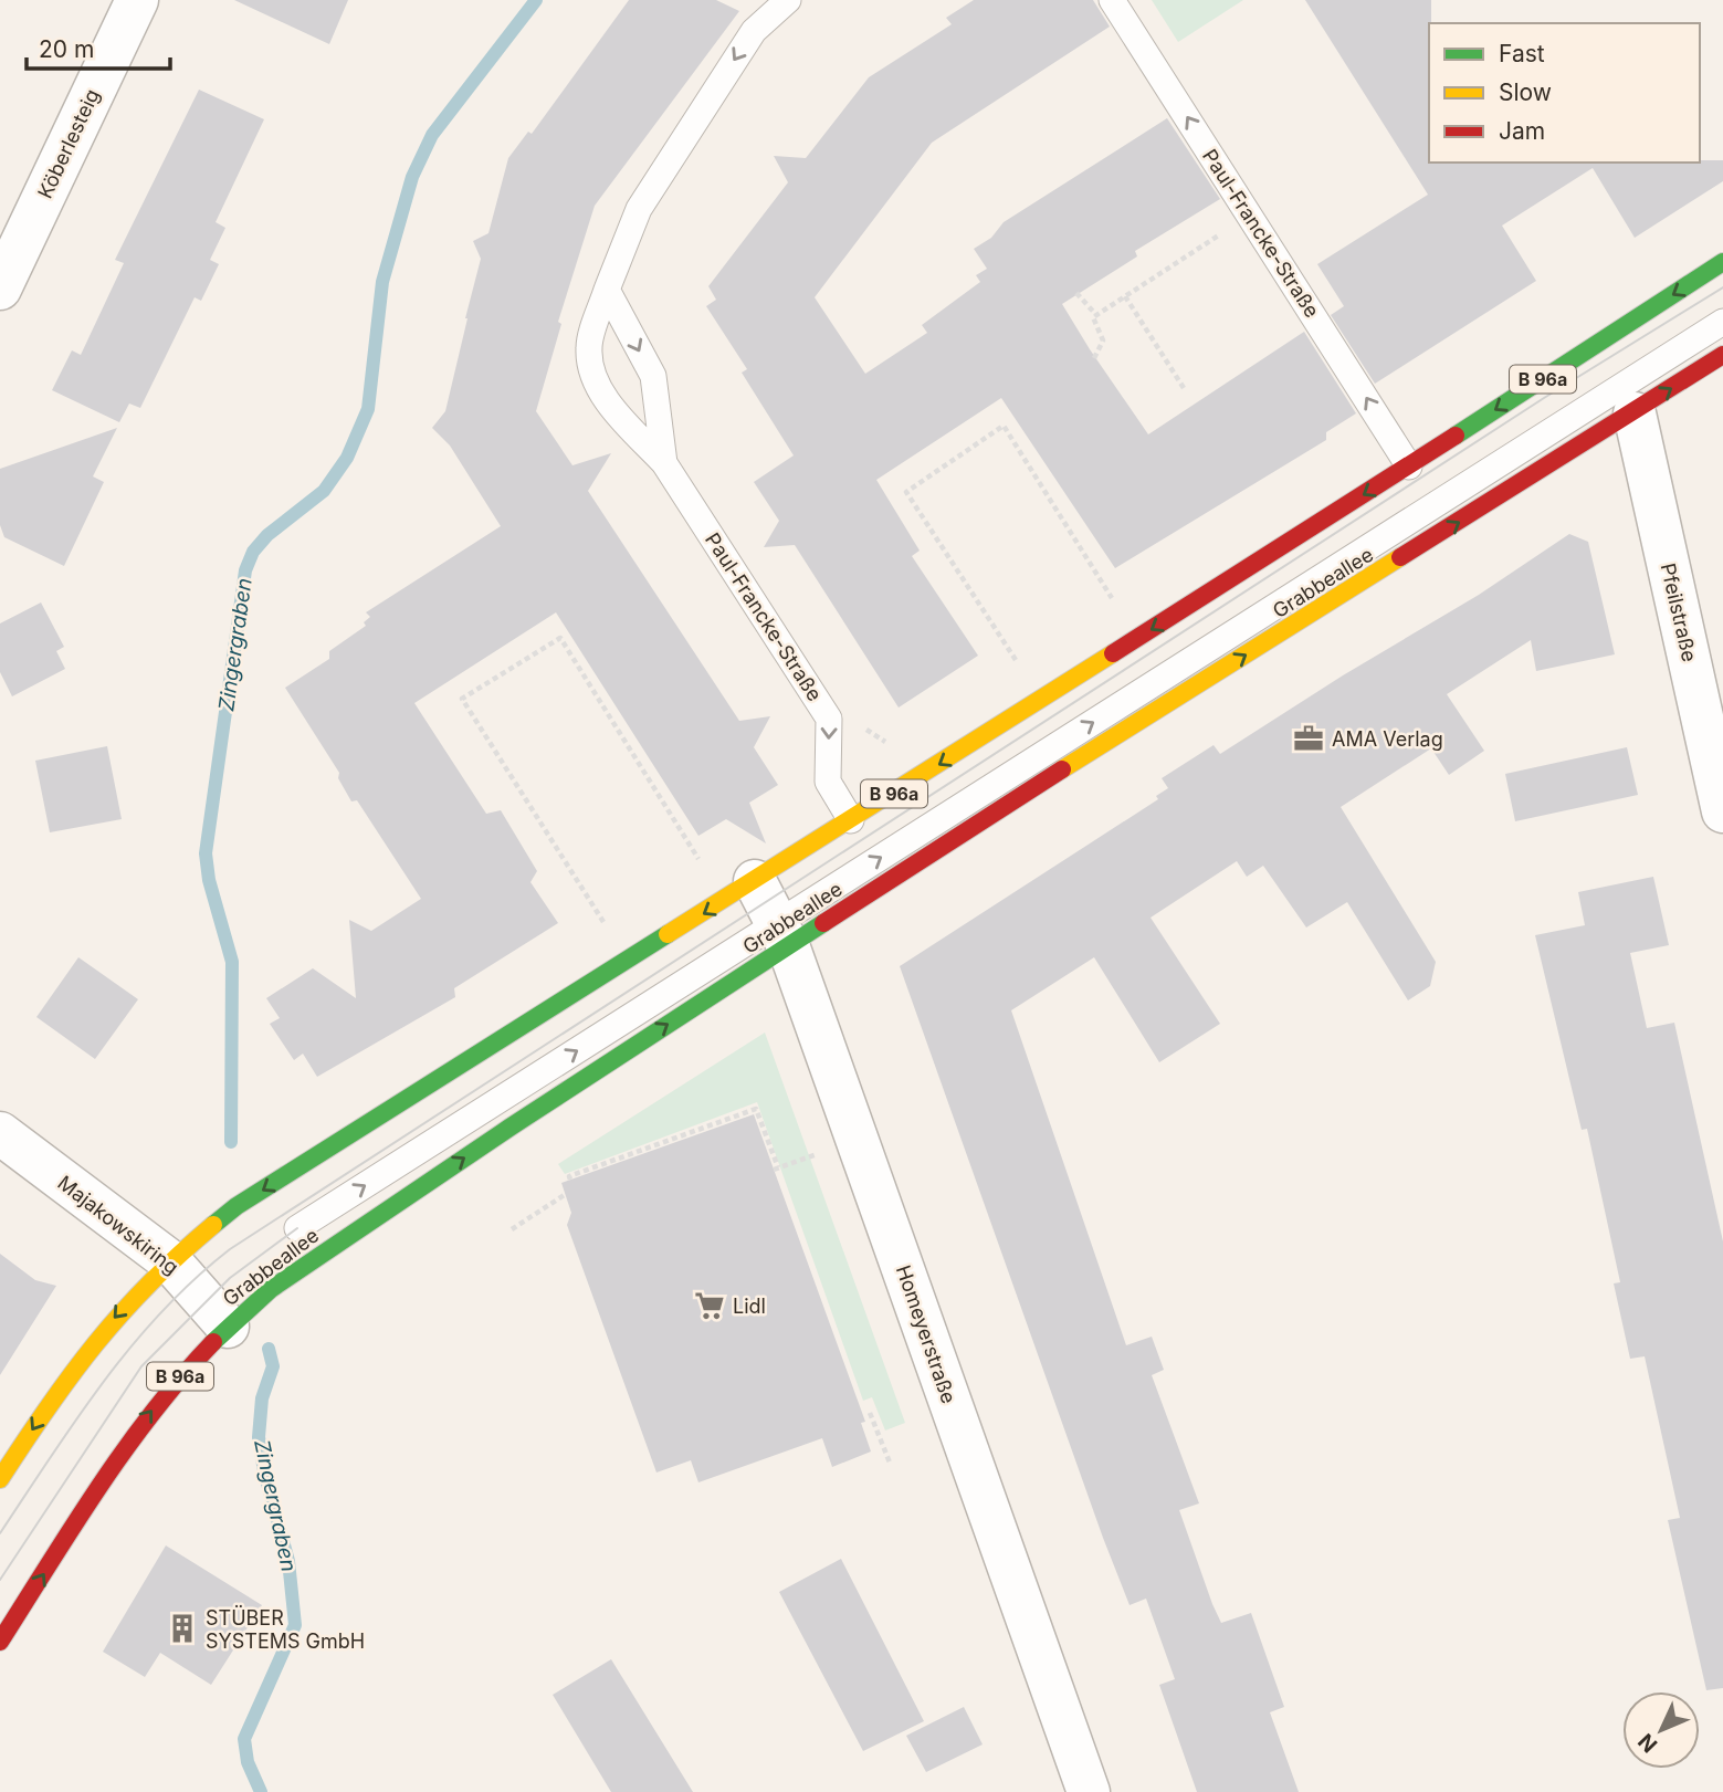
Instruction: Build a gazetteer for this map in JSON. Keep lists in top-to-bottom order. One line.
{"streets":{"main road":["B 96a","Grabbeallee"],"street":["Köberlesteig","Pfeilstraße","Majakowskiring","Homeyerstraße"],"lane":["Paul-Francke-Straße"]},"crossings":[["Paul-Francke-Straße","B 96a"],["B 96a","Majakowskiring"],["B 96a","Homeyerstraße"],["Grabbeallee","Pfeilstraße"],["Grabbeallee","Majakowskiring"],["Grabbeallee","Homeyerstraße"]],"water":["Zingergraben"],"places":{"office":["AMA Verlag"],"supermarket":["Lidl"],"building":["STÜBER SYSTEMS GmbH"]},"legend":["Fast","Slow","Jam"],"scale_bar":"20 m","north":"bottom left"}
